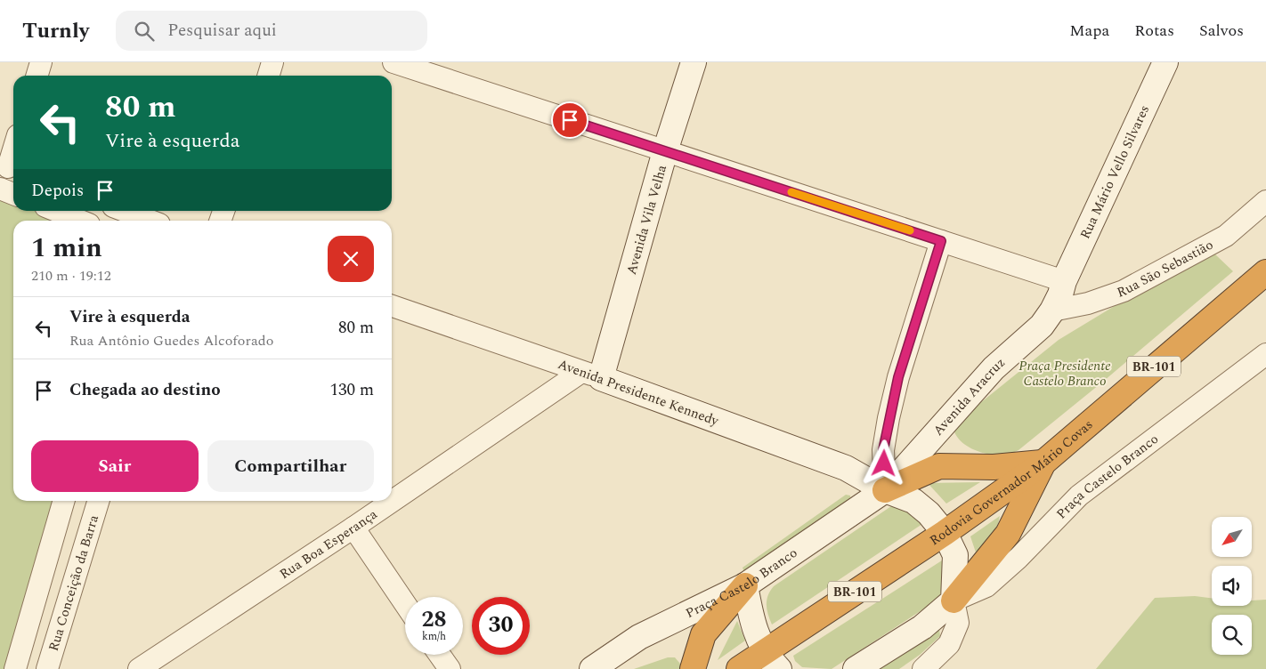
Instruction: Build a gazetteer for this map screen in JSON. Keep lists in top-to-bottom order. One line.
{"streets":{"highway":["BR-101","Rodovia Governador Mário Covas"],"main road":["Rua Mário Vello Silvares","Avenida Vila Velha","Avenida Presidente Kennedy","Avenida Aracruz","Praça Castelo Branco"],"street":["Rua São Sebastião","Rua Boa Esperança","Rua Conceição da Barra"]},"crossings":[["Rua Mário Vello Silvares","Avenida Aracruz"],["Avenida Vila Velha","Avenida Presidente Kennedy"],["Avenida Vila Velha","Rua Boa Esperança"],["Rua São Sebastião","Avenida Aracruz"],["Avenida Presidente Kennedy","Avenida Aracruz"],["Avenida Presidente Kennedy","Praça Castelo Branco"],["Avenida Presidente Kennedy","Rodovia Governador Mário Covas"],["Avenida Presidente Kennedy","Rua Boa Esperança"],["Avenida Aracruz","Praça Castelo Branco"]],"parks":["Praça Presidente Castelo Branco"],"north":"bottom left","page":{"header":"Turnly","search":"Pesquisar aqui","nav":["Mapa","Rotas","Salvos"],"turn":["80 m","Vire à esquerda"],"then":"Depois","heading":["1 min","210 m · 19:12"],"list":[{"name":"Vire à esquerda","note":"Rua Antônio Guedes Alcoforado","value":"80 m"},{"name":"Chegada ao destino","value":"130 m"}],"buttons":["Sair","Compartilhar"],"speed":"28 km/h","limit":"30"}}
